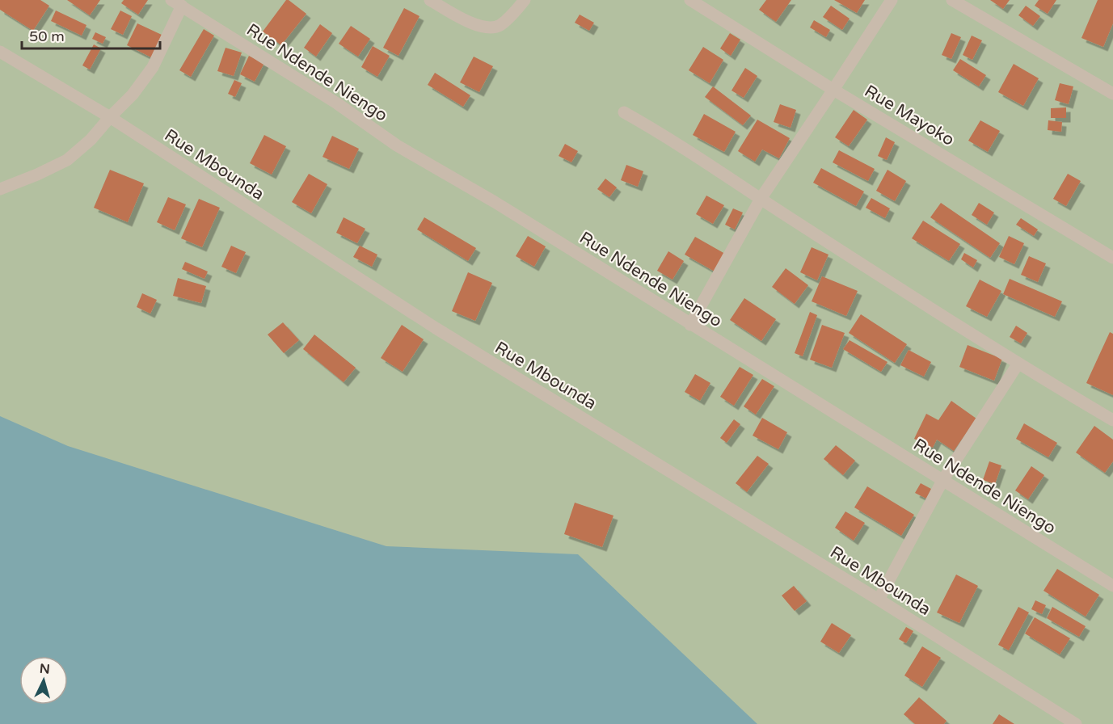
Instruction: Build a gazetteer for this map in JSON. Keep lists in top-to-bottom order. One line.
{"streets":{"street":["Rue Ndende Niengo","Rue Mayoko","Rue Mbounda"]},"scale_bar":"50 m","north":"top"}
